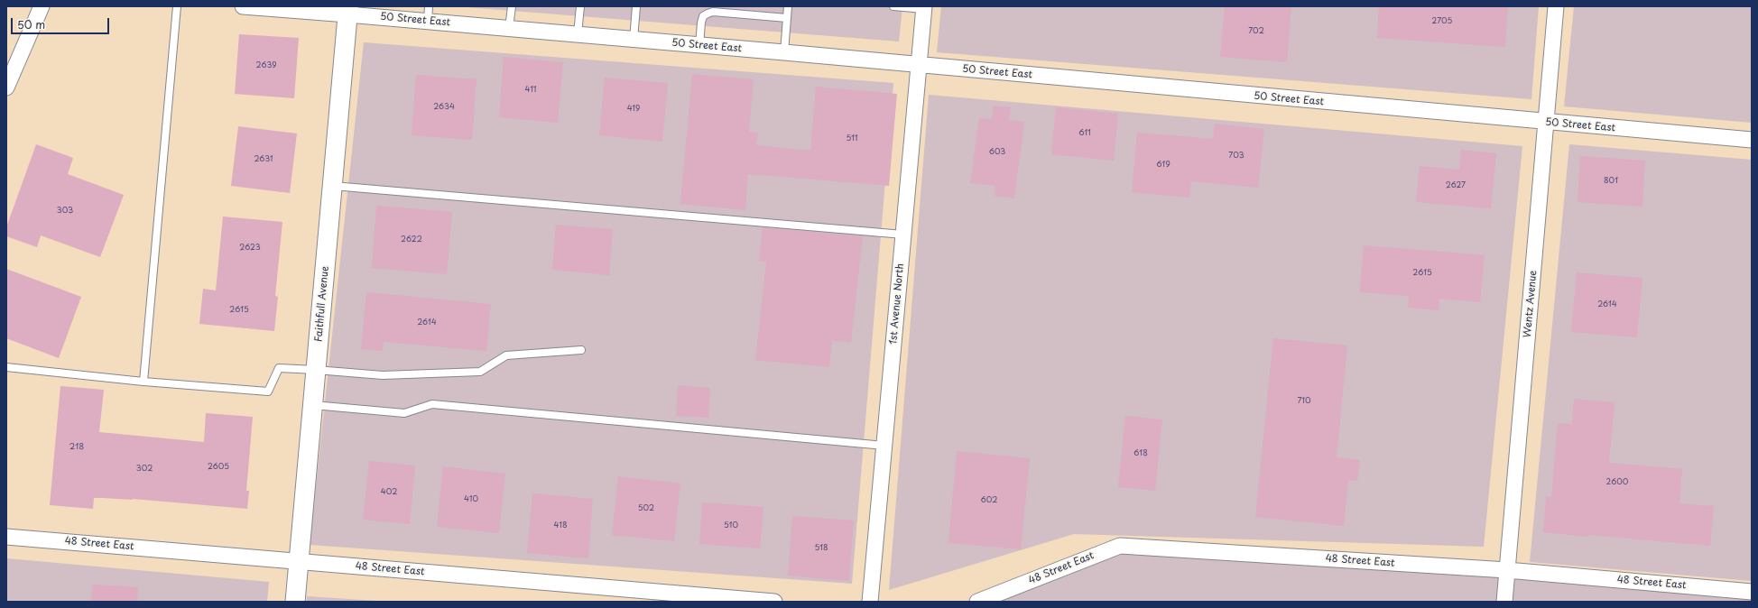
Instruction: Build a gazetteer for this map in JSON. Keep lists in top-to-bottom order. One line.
{"streets":{"street":["50 Street East","Faithfull Avenue","1st Avenue North","Wentz Avenue","48 Street East"]},"crossings":[["50 Street East","Faithfull Avenue"],["50 Street East","1st Avenue North"],["50 Street East","Wentz Avenue"],["Faithfull Avenue","48 Street East"],["Wentz Avenue","48 Street East"]],"house_numbers":["2705","702","2639","411","2634","419","611","511","603","703","2631","619","801","2627","303","2622","2623","2615","2614","2615","2614","710","218","618","2605","302","2600","402","410","602","502","418","510","518"],"scale_bar":"50 m"}
